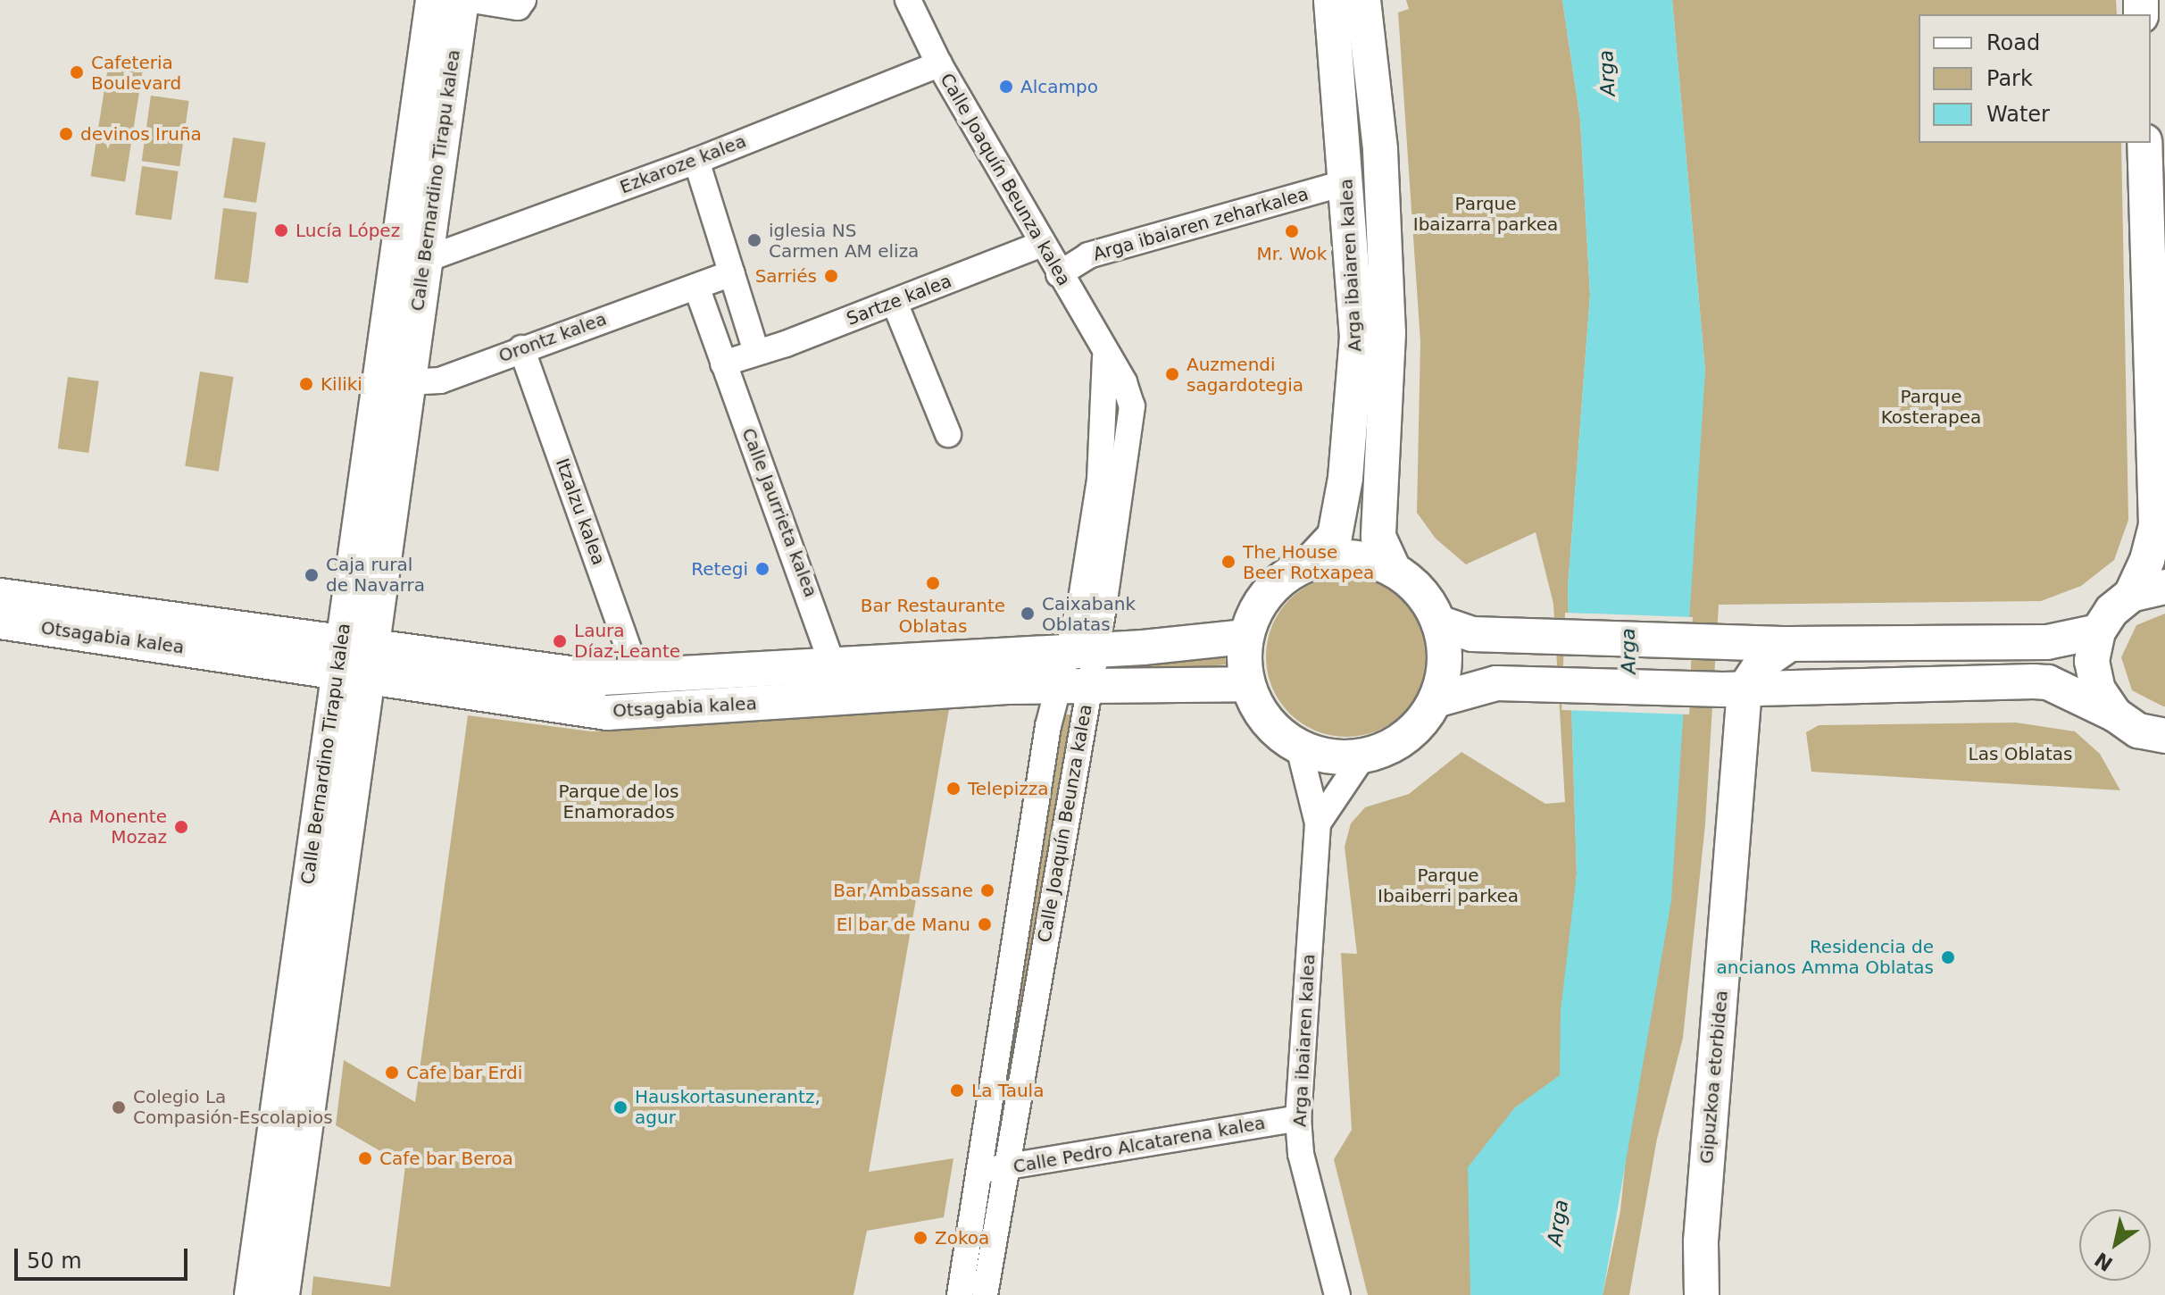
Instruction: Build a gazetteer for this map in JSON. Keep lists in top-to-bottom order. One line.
{"streets":{"street":["Ezkaroze kalea","Calle Joaquín Beunza kalea","Calle Bernardino Tirapu kalea","Arga ibaiaren zeharkalea","Arga ibaiaren kalea","Sartze kalea","Orontz kalea","Itzalzu kalea","Calle Jaurrieta kalea","Otsagabia kalea","Gipuzkoa etorbidea","Calle Pedro Alcatarena kalea"]},"crossings":[["Ezkaroze kalea","Calle Joaquín Beunza kalea"],["Ezkaroze kalea","Calle Bernardino Tirapu kalea"],["Calle Joaquín Beunza kalea","Arga ibaiaren zeharkalea"],["Calle Joaquín Beunza kalea","Sartze kalea"],["Calle Joaquín Beunza kalea","Otsagabia kalea"],["Calle Joaquín Beunza kalea","Calle Pedro Alcatarena kalea"],["Calle Bernardino Tirapu kalea","Orontz kalea"],["Calle Bernardino Tirapu kalea","Otsagabia kalea"],["Arga ibaiaren zeharkalea","Arga ibaiaren kalea"],["Arga ibaiaren kalea","Otsagabia kalea"],["Arga ibaiaren kalea","Calle Pedro Alcatarena kalea"],["Orontz kalea","Itzalzu kalea"],["Orontz kalea","Calle Jaurrieta kalea"],["Itzalzu kalea","Otsagabia kalea"],["Calle Jaurrieta kalea","Otsagabia kalea"]],"water":["Arga"],"parks":["Parque Ibaizarra parkea","Parque Kosterapea","Las Oblatas","Parque de los Enamorados","Parque Ibaiberri parkea"],"places":["Cafeteria Boulevard","Alcampo","devinos Iruña","Lucía López","Mr. Wok","iglesia NS Carmen AM eliza","Sarriés","Auzmendi sagardotegia","Kiliki","The House Beer Rotxapea","Retegi","Caja rural de Navarra","Bar Restaurante Oblatas","Caixabank Oblatas","Laura Díaz-Leante","Telepizza","Ana Monente Mozaz","Bar Ambassane","El bar de Manu","Residencia de ancianos Amma Oblatas","Cafe bar Erdi","La Taula","Colegio La Compasión-Escolapios","Hauskortasunerantz, agur","Cafe bar Beroa","Zokoa"],"legend":["Road","Park","Water"],"scale_bar":"50 m","north":"bottom left"}
